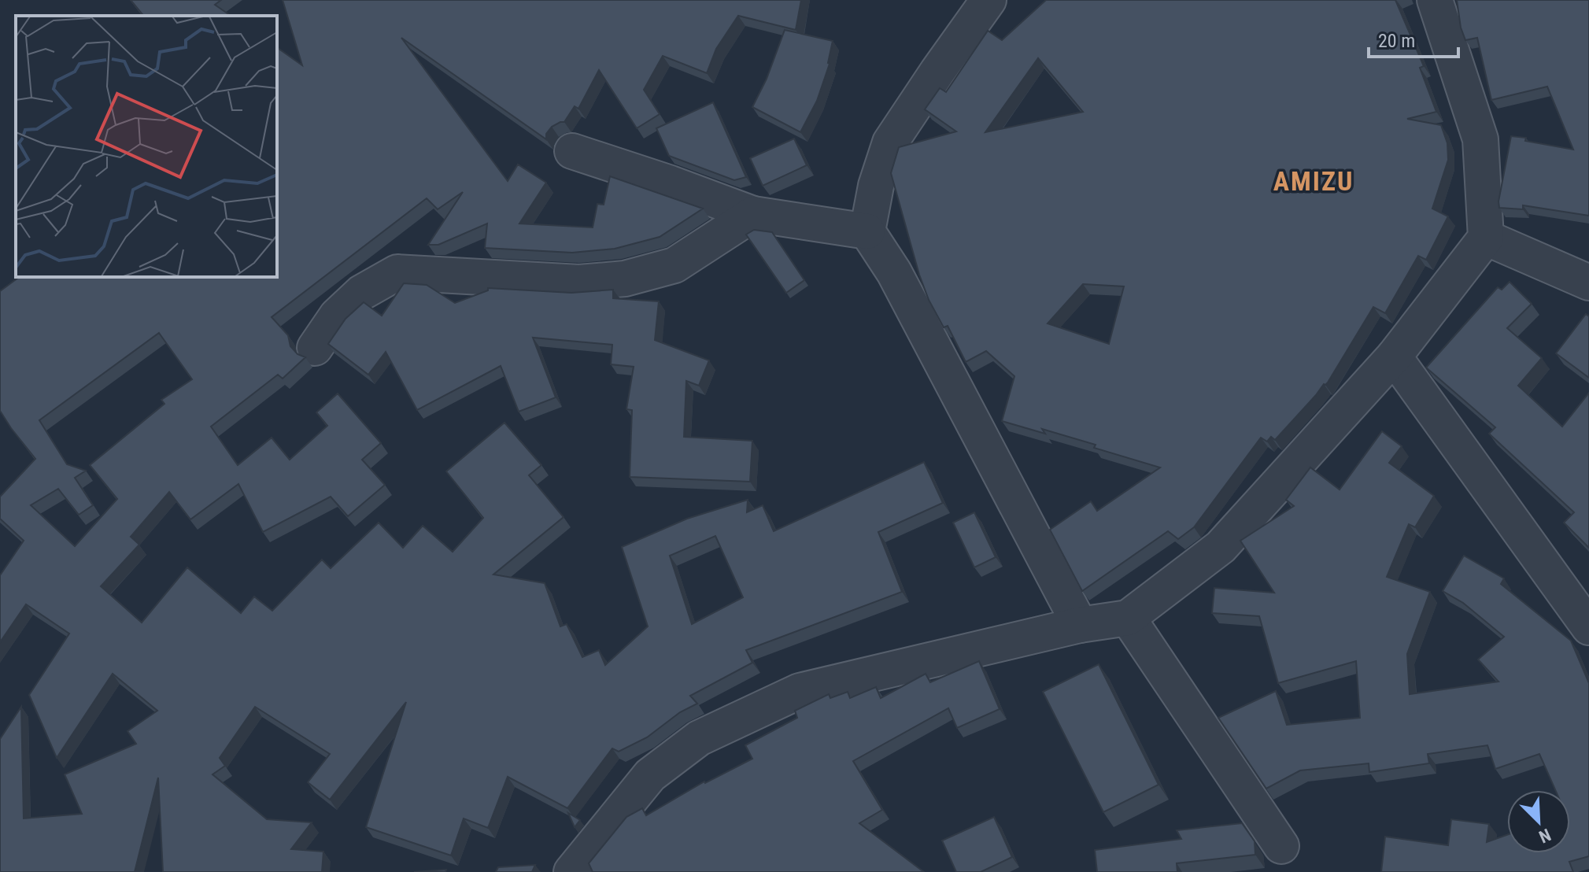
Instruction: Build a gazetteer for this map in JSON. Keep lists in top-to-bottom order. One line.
{"districts":["AMIZU"],"scale_bar":"20 m","north":"bottom right"}
